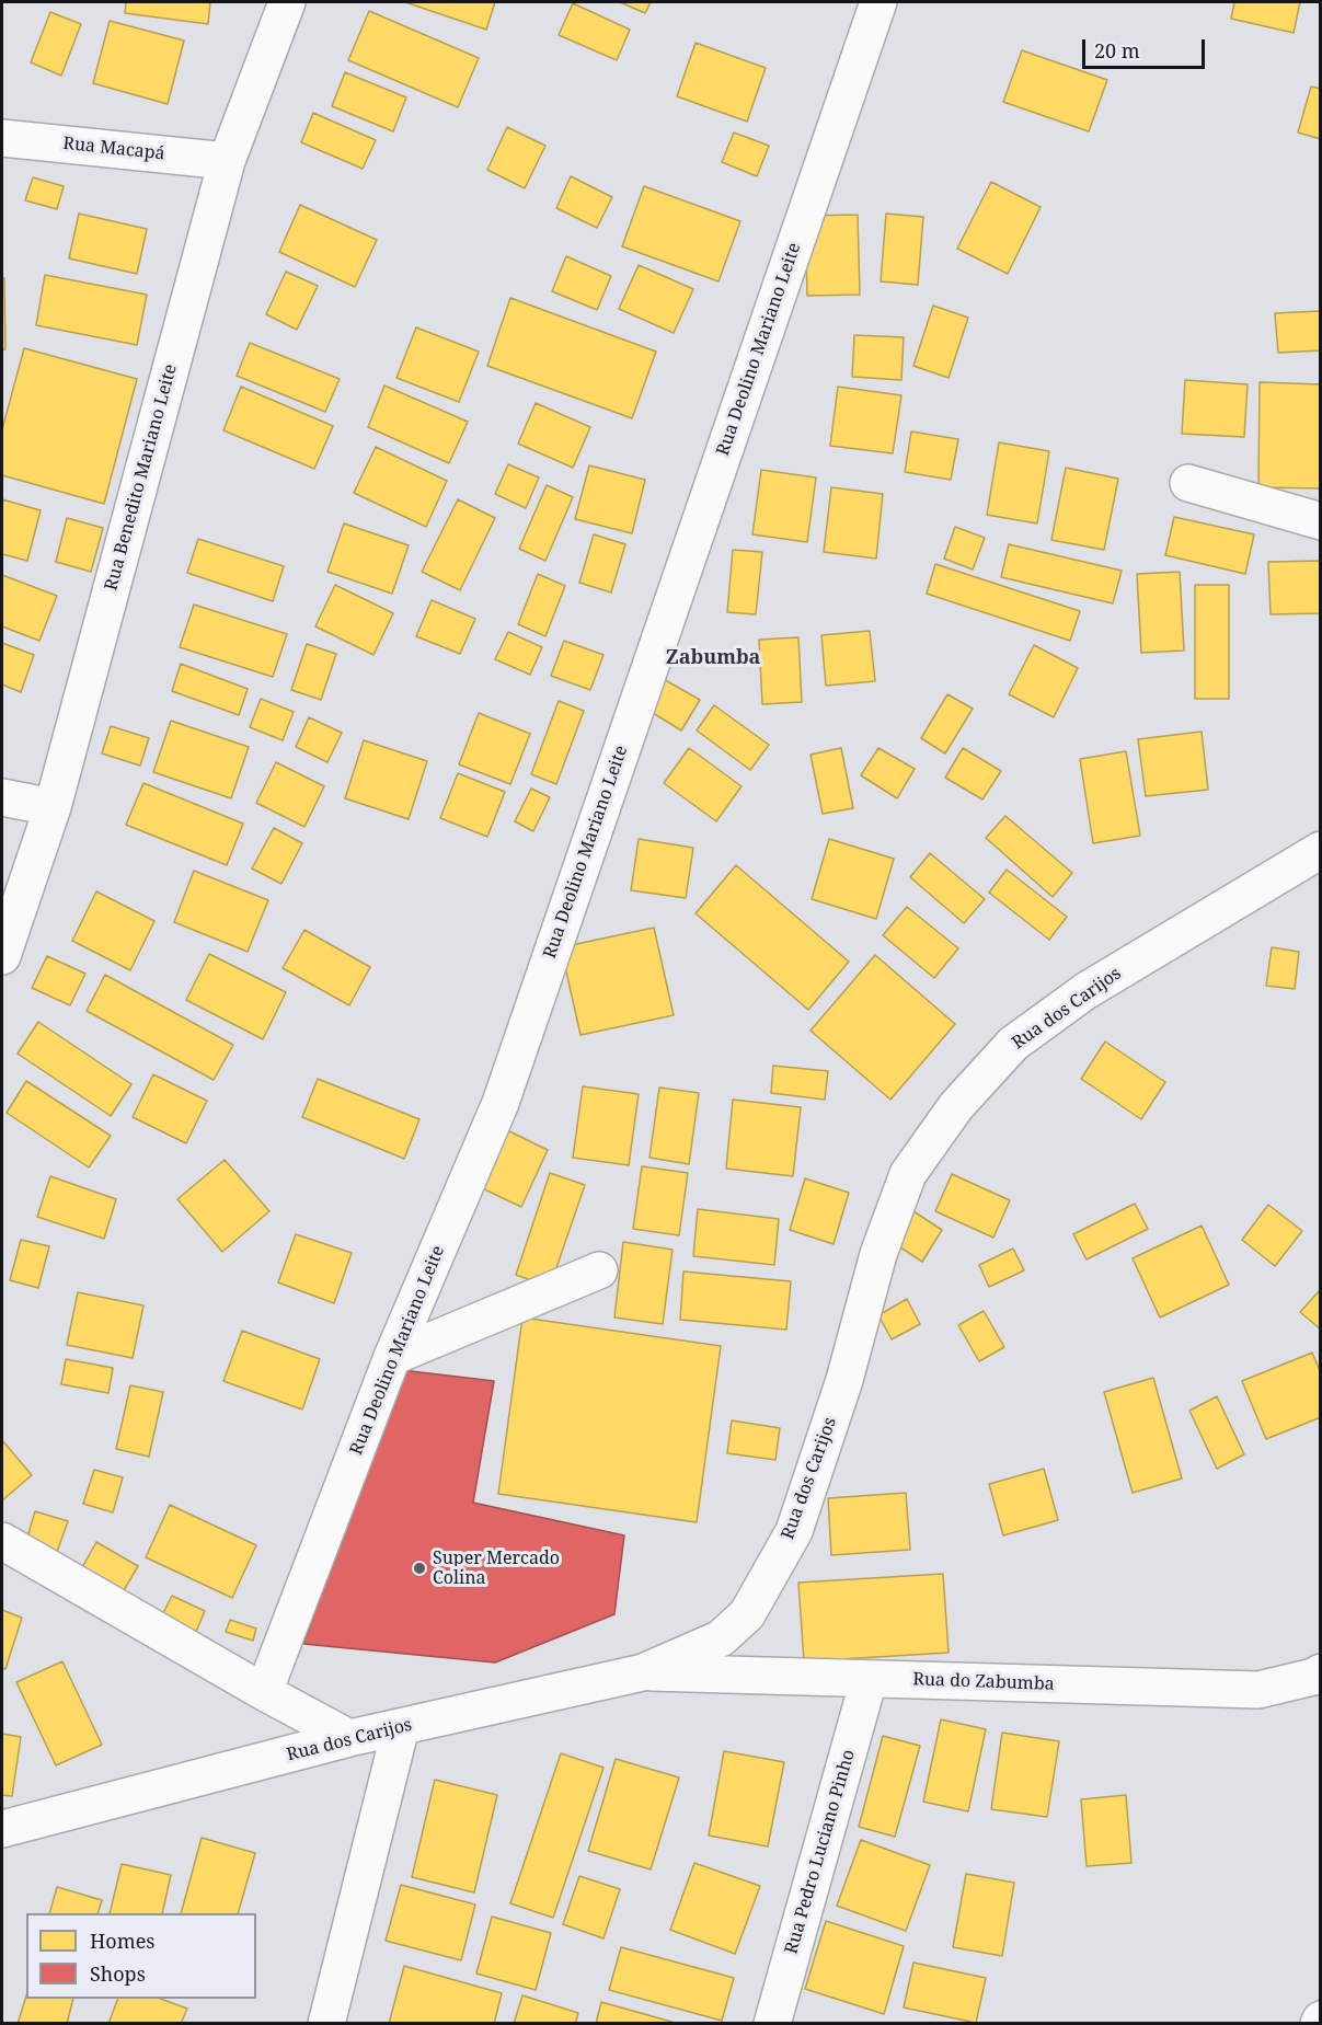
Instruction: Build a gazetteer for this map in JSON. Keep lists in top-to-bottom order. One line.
{"streets":{"street":["Rua Macapá","Rua Deolino Mariano Leite","Rua Benedito Mariano Leite","Rua dos Carijos","Rua do Zabumba","Rua Pedro Luciano Pinho"]},"crossings":[["Rua Macapá","Rua Benedito Mariano Leite"],["Rua dos Carijos","Rua do Zabumba"],["Rua do Zabumba","Rua Pedro Luciano Pinho"]],"districts":["Zabumba"],"places":["Super Mercado Colina"],"legend":["Homes","Shops"],"scale_bar":"20 m"}
